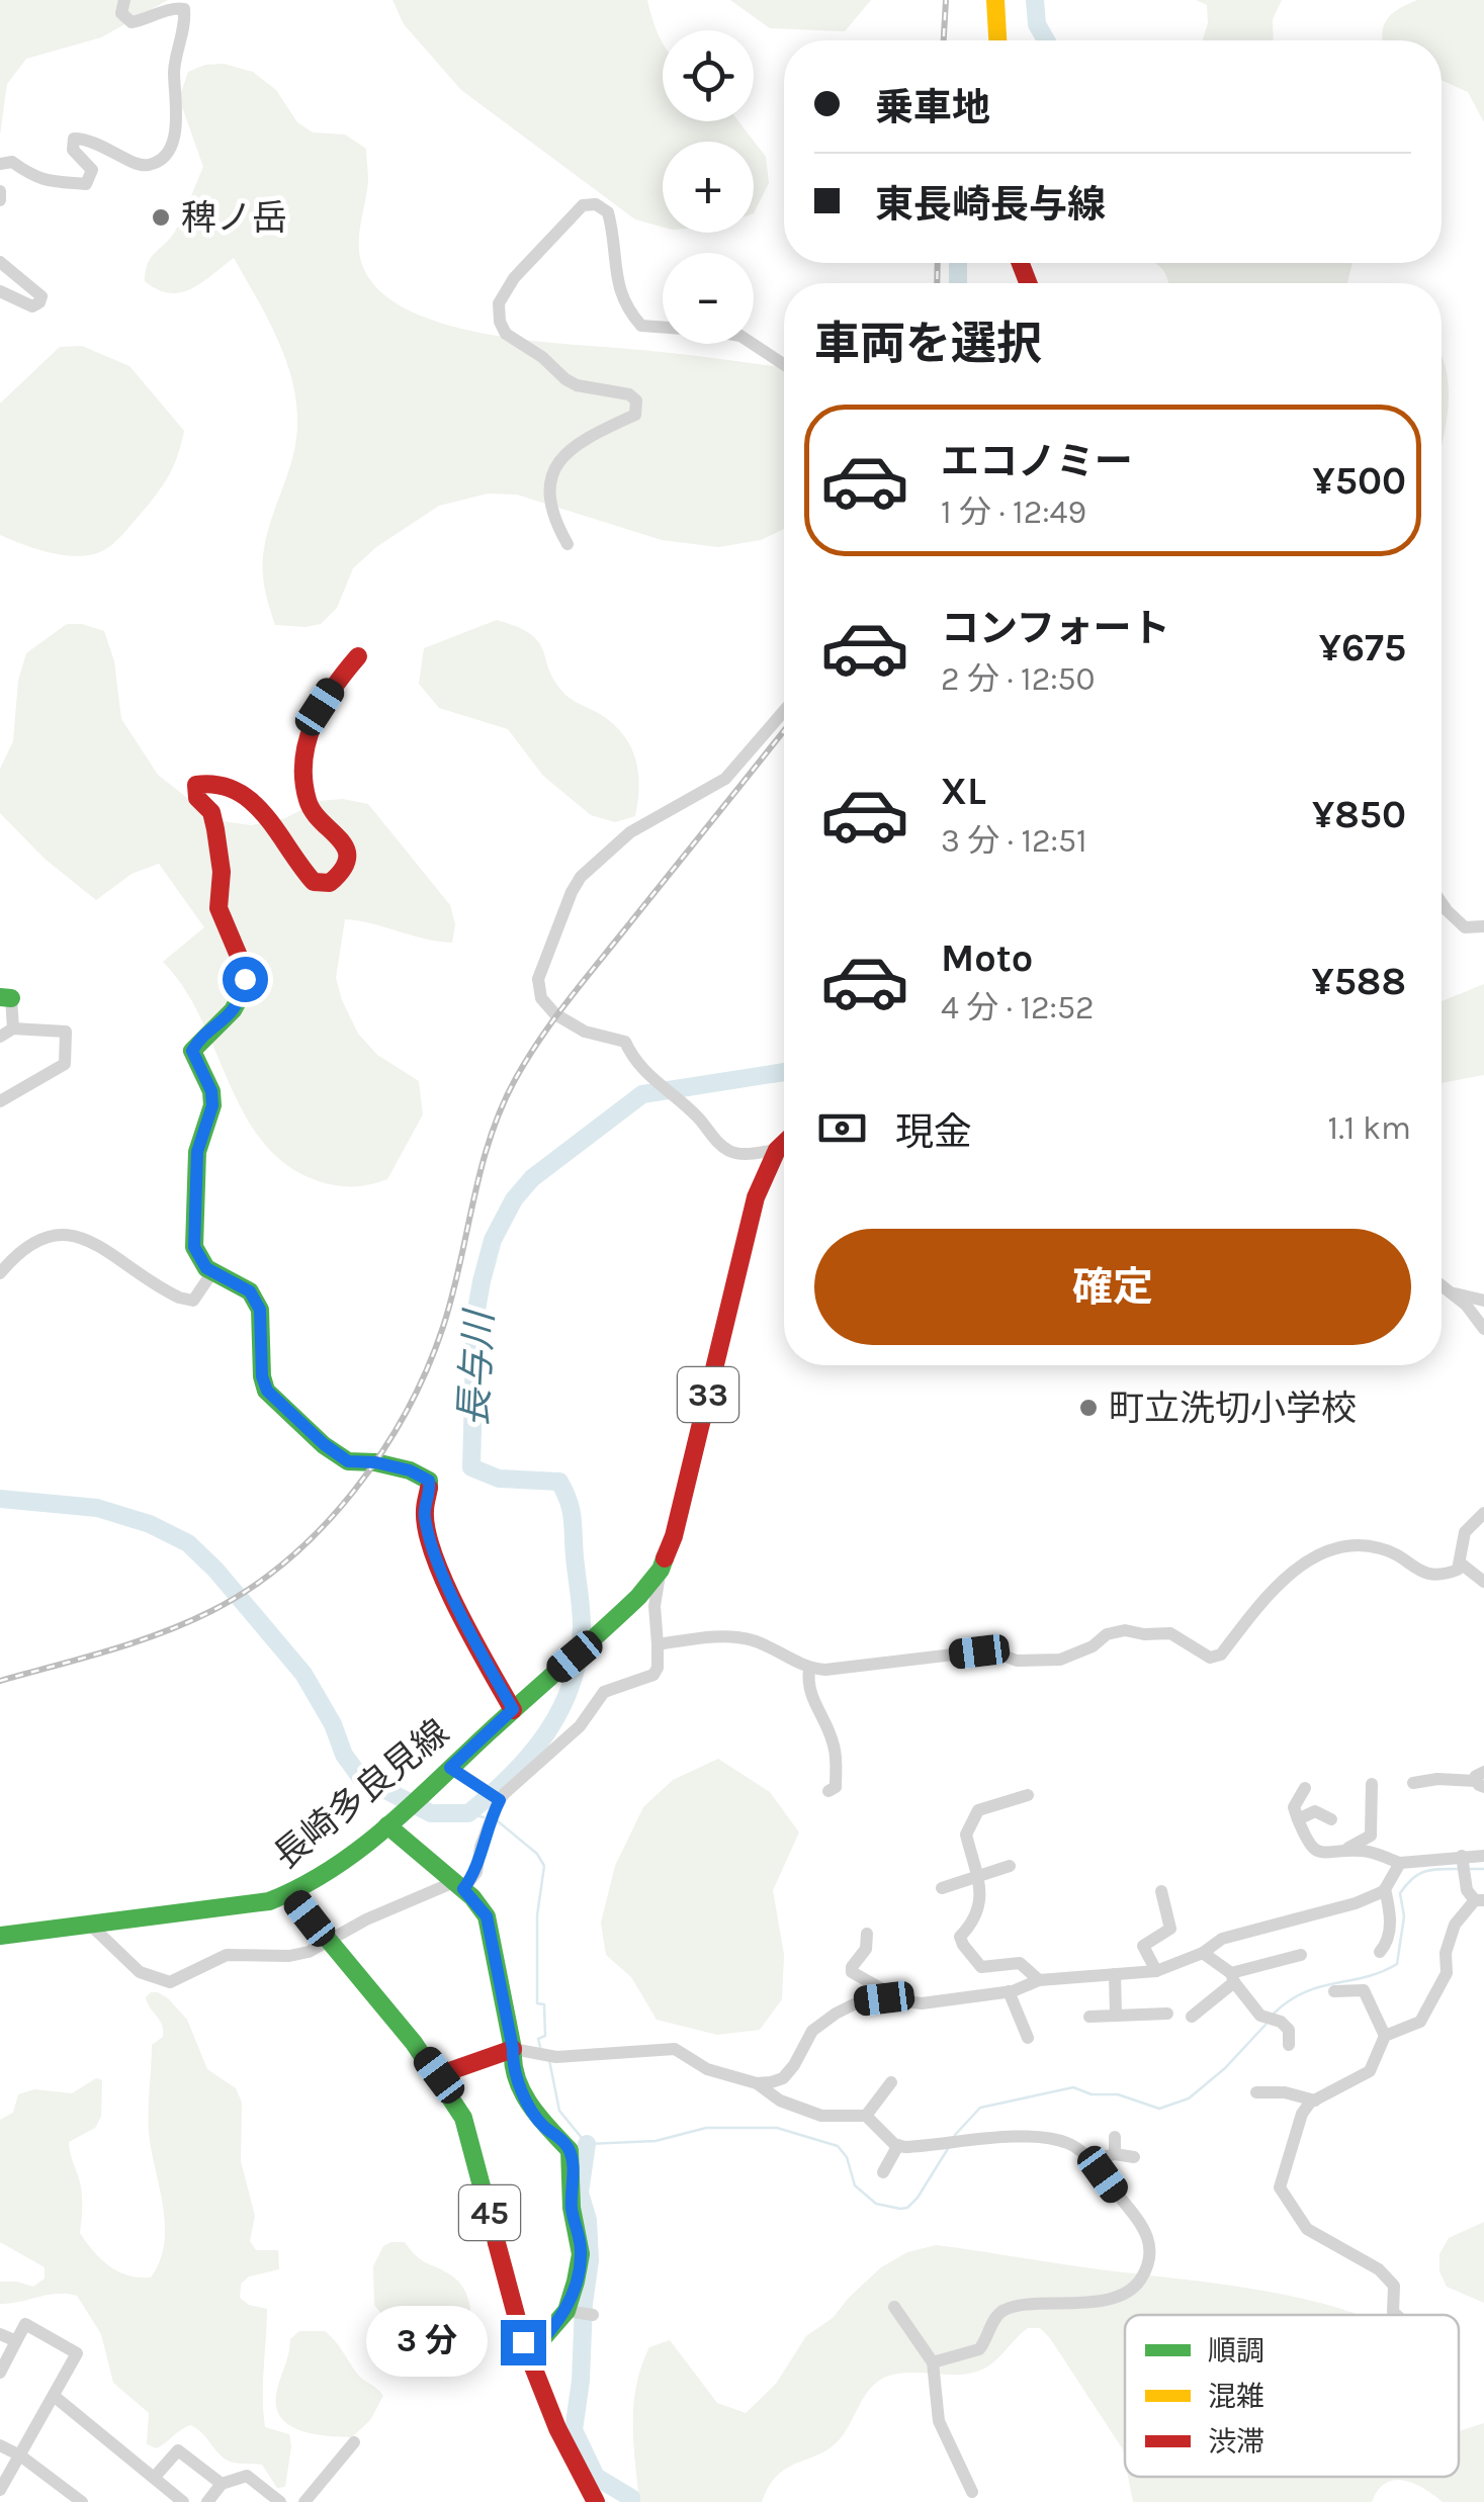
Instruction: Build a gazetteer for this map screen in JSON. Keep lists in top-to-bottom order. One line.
{"streets":{"main road":["33","長崎多良見線","45"]},"crossings":[["33","長崎多良見線"],["長崎多良見線","45"]],"water":["長与川"],"places":["稗ノ岳","町立洗切小学校"],"legend":["順調","混雑","渋滞"],"page":{"map_buttons":["+","−"],"banner":["乗車地","東長崎長与線"],"heading":"車両を選択","list":[{"name":"エコノミー","note":"1 分 · 12:49","value":"¥500"},{"name":"コンフォート","note":"2 分 · 12:50","value":"¥675"},{"name":"XL","note":"3 分 · 12:51","value":"¥850"},{"name":"Moto","note":"4 分 · 12:52","value":"¥588"}],"pay":["現金","1.1 km"],"buttons":"確定","bubble":"3 分"}}
